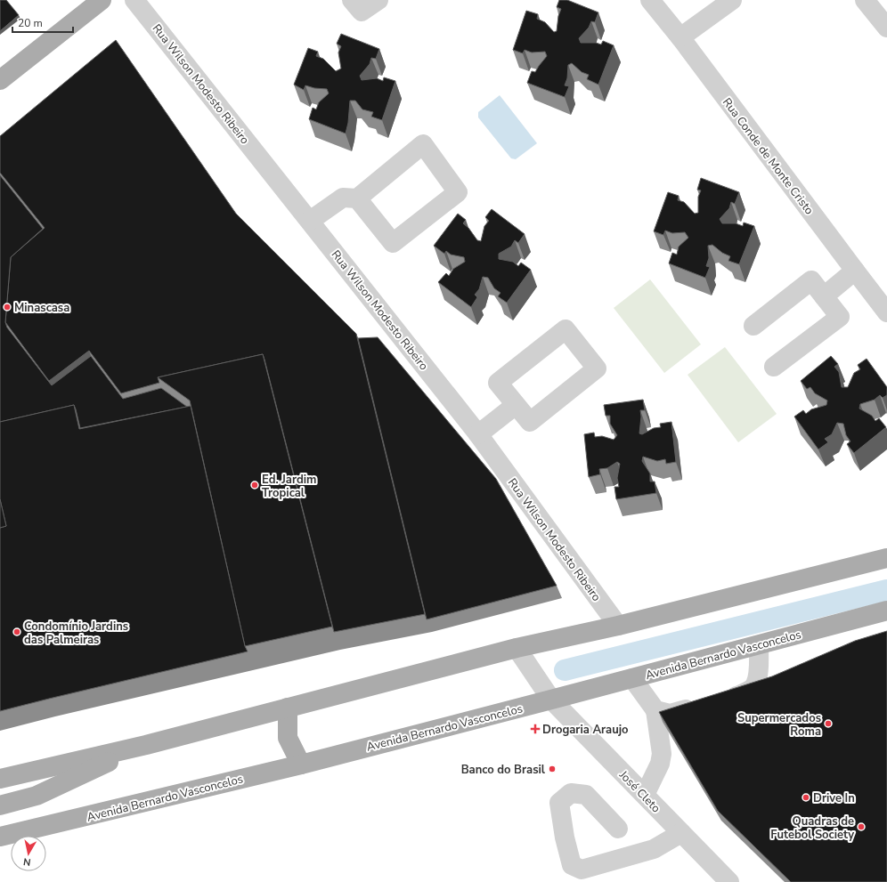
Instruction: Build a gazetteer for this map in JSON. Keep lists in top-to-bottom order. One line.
{"streets":{"main road":["Avenida Bernardo Vasconcelos"],"street":["Rua Wilson Modesto Ribeiro","Rua Conde de Monte Cristo","José Cleto"]},"crossings":[["Avenida Bernardo Vasconcelos","José Cleto"]],"places":{"other":["Minascasa","Ed. Jardim Tropical","Condomínio Jardins das Palmeiras","Supermercados Roma","Banco do Brasil","Drive In","Quadras de Futebol Society"],"health":["Drogaria Araujo"]},"scale_bar":"20 m","north":"bottom"}
